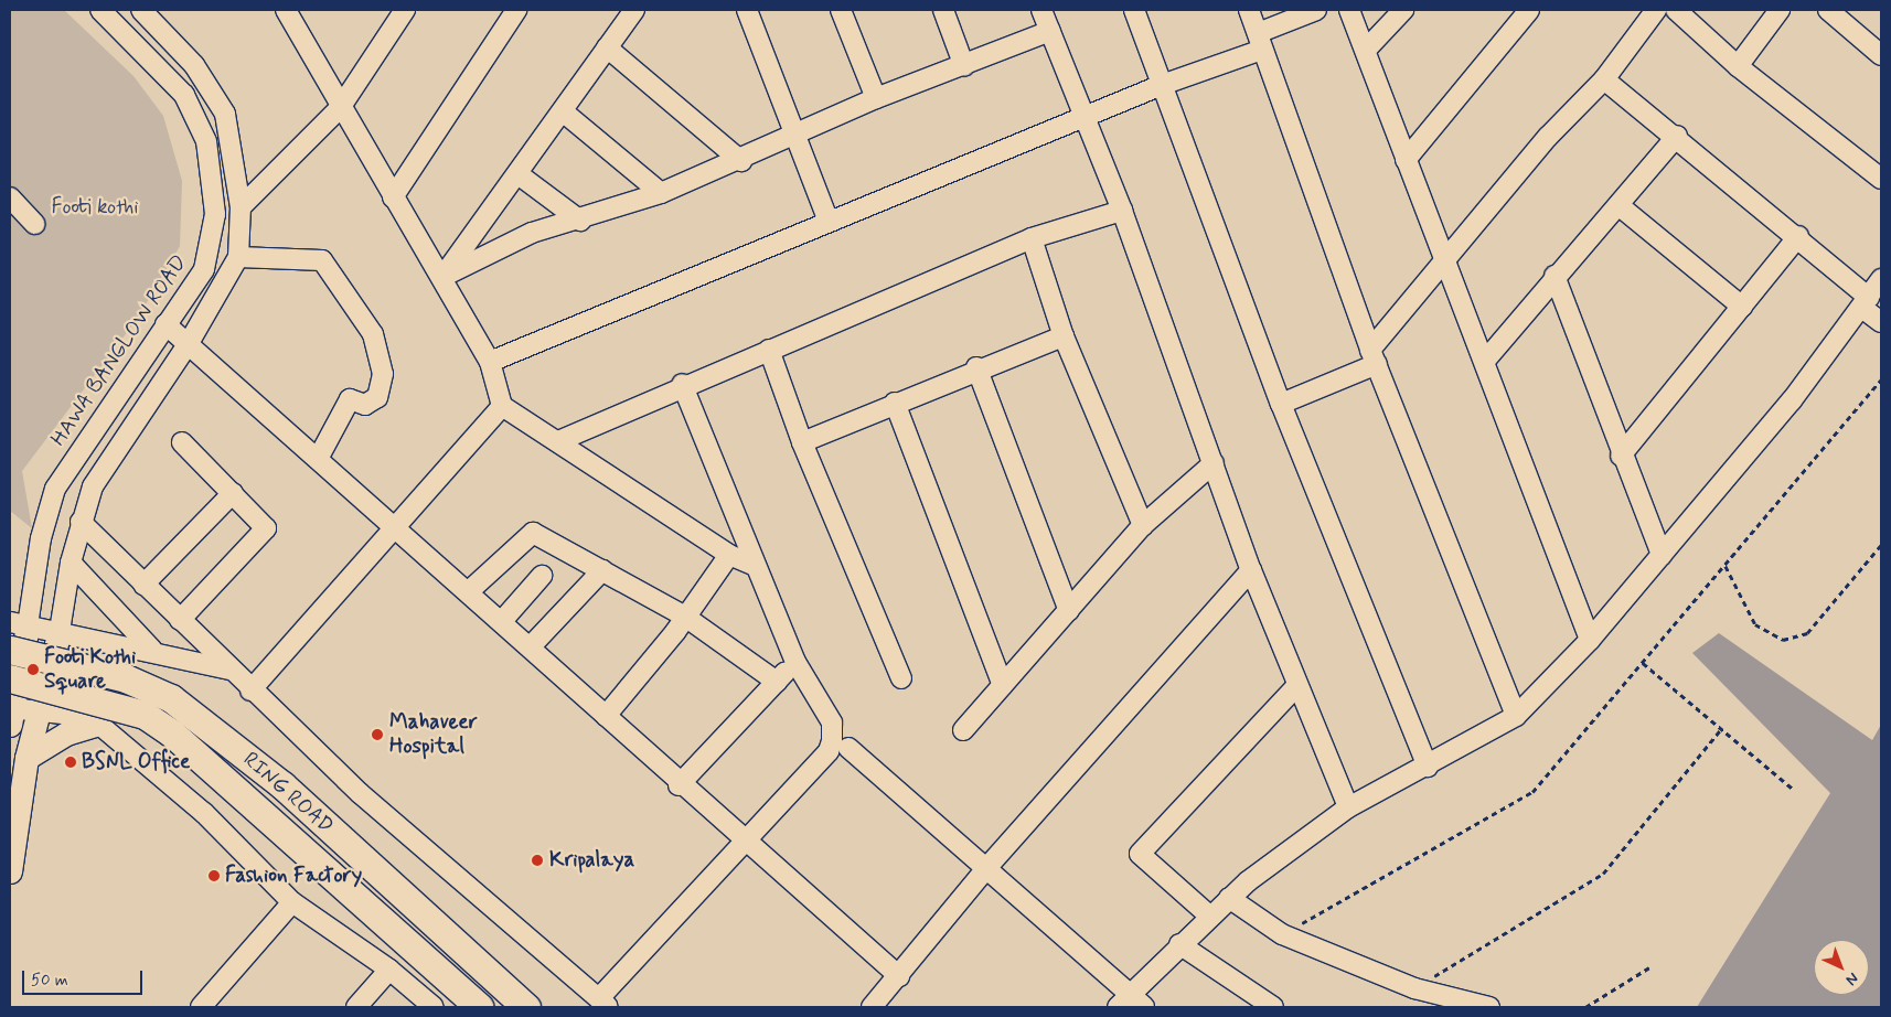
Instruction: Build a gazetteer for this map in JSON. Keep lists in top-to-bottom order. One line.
{"streets":{"highway":["RING ROAD"],"street":["HAWA BANGLOW ROAD"]},"parks":["Footi kothi"],"places":["Footi Kothi Square","Mahaveer Hospital","BSNL Office","Kripalaya","Fashion Factory"],"scale_bar":"50 m","north":"bottom right"}
